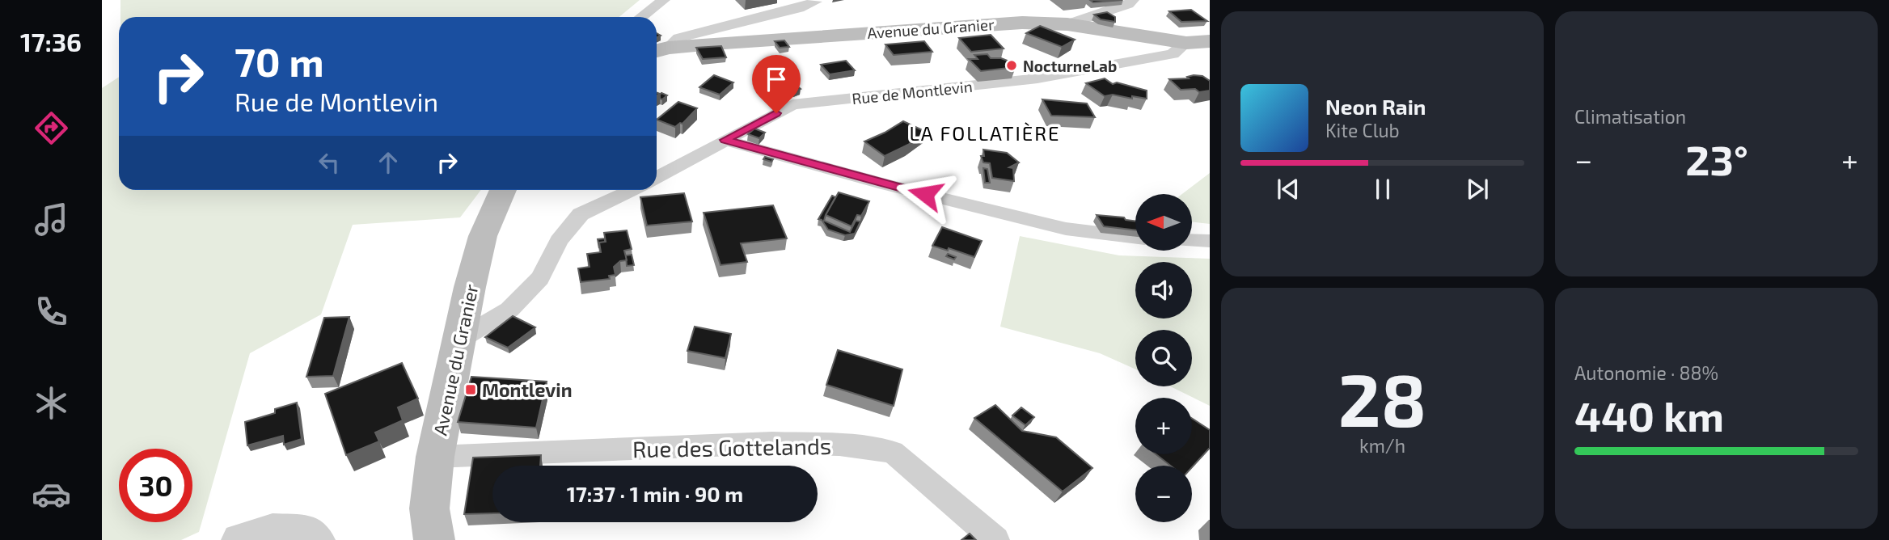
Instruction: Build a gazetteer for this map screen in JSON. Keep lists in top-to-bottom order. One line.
{"streets":{"main road":["Avenue du Granier"],"street":["Rue de Montlevin","Rue des Gottelands"]},"crossings":[["Avenue du Granier","Rue de Montlevin"],["Avenue du Granier","Rue des Gottelands"]],"districts":["LA FOLLATIÈRE"],"places":{"other":["NocturneLab"],"transit":["Montlevin"]},"north":"left","page":{"tabs":"17:36","tile":["Climatisation",["28","km/h"],["Autonomie · 88%","440 km"]],"turn":["70 m","Rue de Montlevin"],"song":["Neon Rain","Kite Club"],"heat":["−","23°","+"],"map_buttons":["+","−"],"limit":"30","trip":"17:37 · 1 min · 90 m"}}
